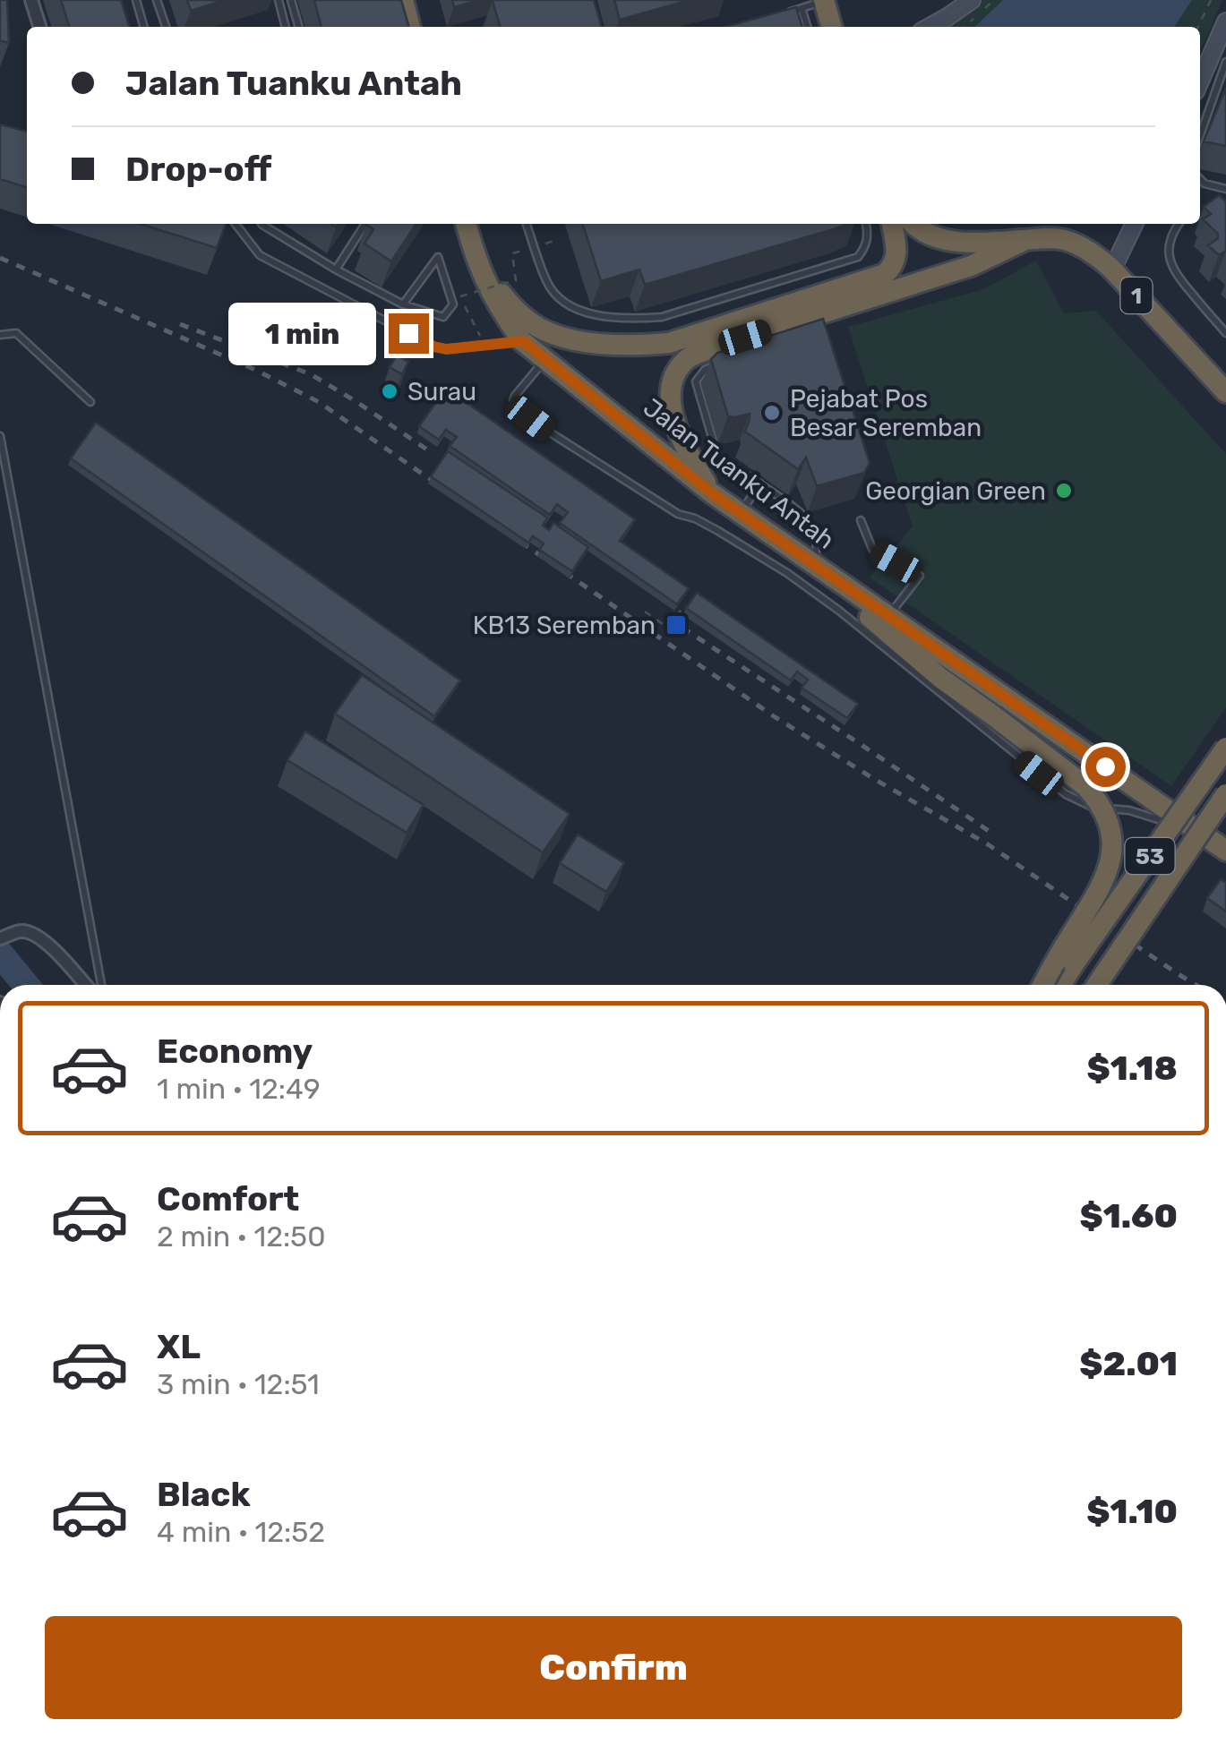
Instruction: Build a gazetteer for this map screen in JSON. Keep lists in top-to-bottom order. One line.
{"streets":{"highway":["1","Jalan Tuanku Antah","53"]},"crossings":[["1","Jalan Tuanku Antah"]],"places":{"other":["Surau","Pejabat Pos Besar Seremban","Georgian Green"],"transit":["KB13 Seremban"]},"page":{"banner":["Jalan Tuanku Antah","Drop-off"],"bubble":"1 min","list":[{"name":"Economy","note":"1 min · 12:49","value":"$1.18"},{"name":"Comfort","note":"2 min · 12:50","value":"$1.60"},{"name":"XL","note":"3 min · 12:51","value":"$2.01"},{"name":"Black","note":"4 min · 12:52","value":"$1.10"}],"buttons":"Confirm"}}
